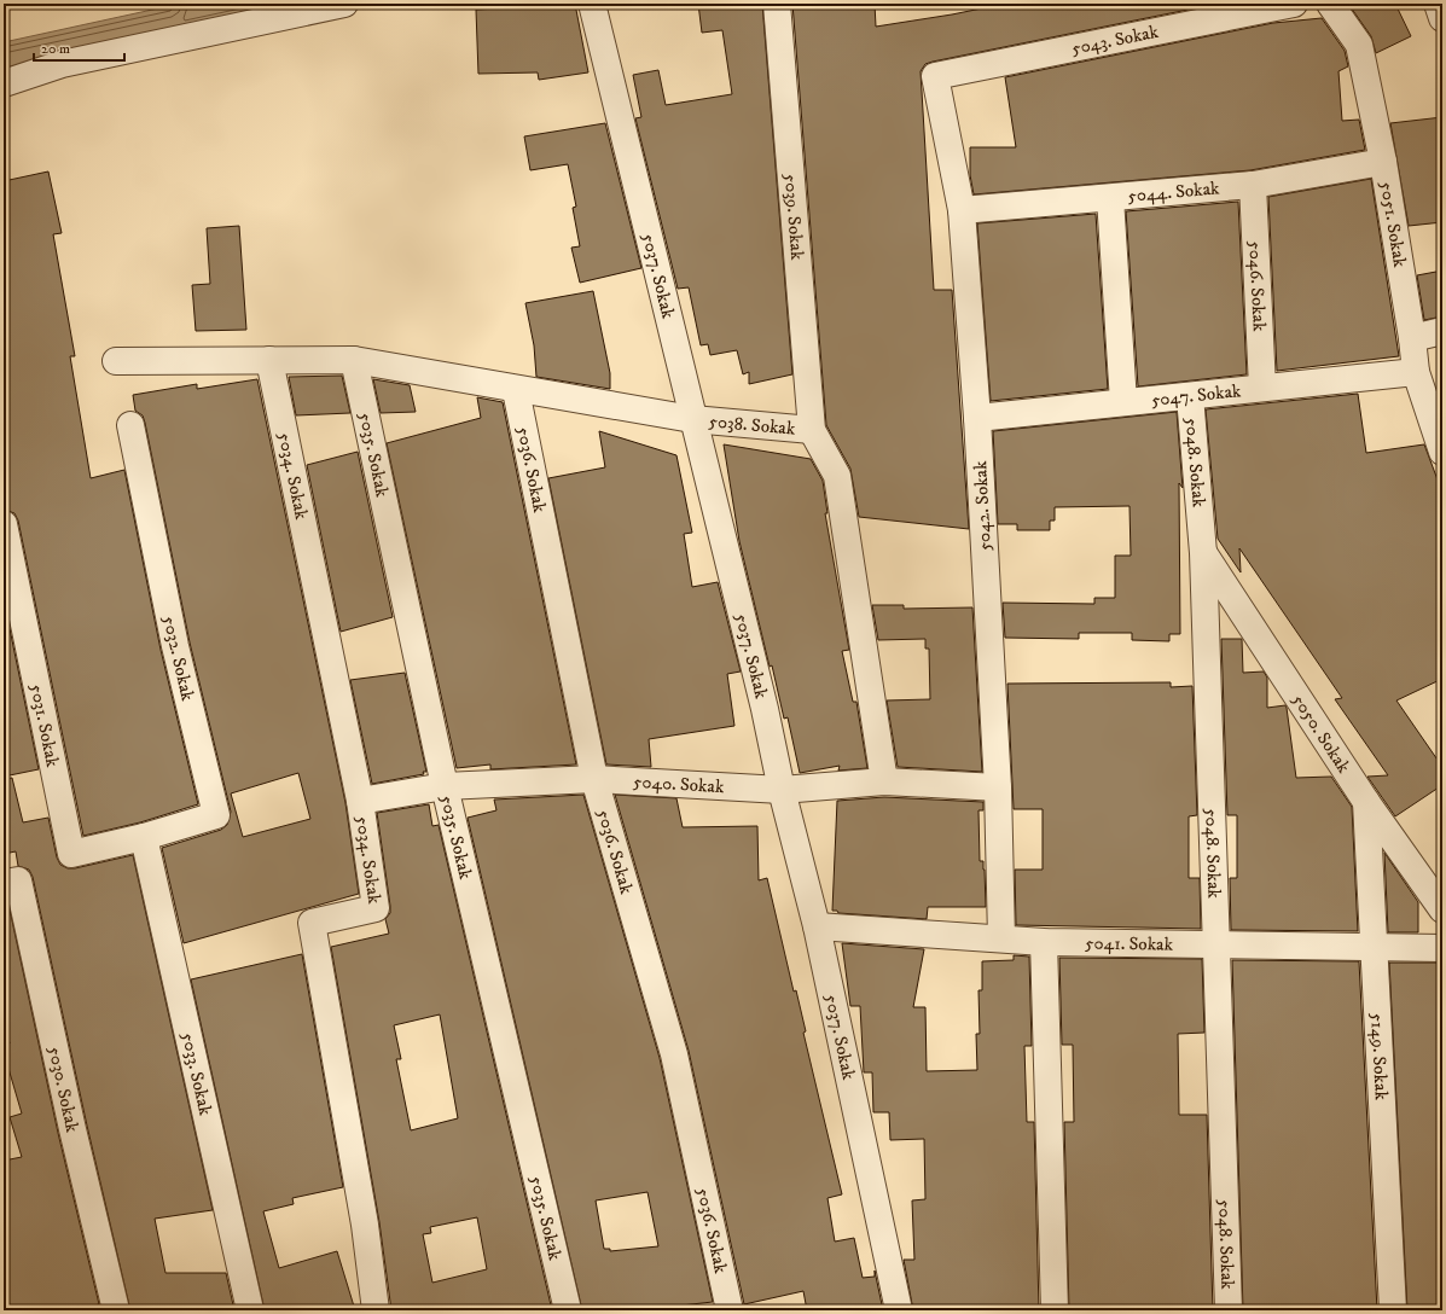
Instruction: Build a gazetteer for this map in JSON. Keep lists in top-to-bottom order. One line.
{"streets":{"street":["5043. Sokak","5044. Sokak","5039. Sokak","5051. Sokak","5037. Sokak","5046. Sokak","5047. Sokak","5038. Sokak","5035. Sokak","5048. Sokak","5036. Sokak","5034. Sokak","5042. Sokak","5032. Sokak","5031. Sokak","5050. Sokak","5040. Sokak","5041. Sokak","5149. Sokak","5033. Sokak","5030. Sokak"]},"crossings":[["5043. Sokak","5042. Sokak"],["5044. Sokak","5051. Sokak"],["5044. Sokak","5046. Sokak"],["5044. Sokak","5042. Sokak"],["5039. Sokak","5038. Sokak"],["5051. Sokak","5047. Sokak"],["5037. Sokak","5038. Sokak"],["5037. Sokak","5040. Sokak"],["5037. Sokak","5041. Sokak"],["5046. Sokak","5047. Sokak"],["5047. Sokak","5048. Sokak"],["5047. Sokak","5042. Sokak"],["5038. Sokak","5035. Sokak"],["5038. Sokak","5036. Sokak"],["5038. Sokak","5034. Sokak"],["5035. Sokak","5040. Sokak"],["5048. Sokak","5050. Sokak"],["5048. Sokak","5041. Sokak"],["5036. Sokak","5040. Sokak"],["5034. Sokak","5040. Sokak"],["5042. Sokak","5040. Sokak"],["5042. Sokak","5041. Sokak"],["5032. Sokak","5031. Sokak"],["5032. Sokak","5033. Sokak"],["5031. Sokak","5033. Sokak"],["5050. Sokak","5149. Sokak"],["5041. Sokak","5149. Sokak"]],"scale_bar":"20 m"}
